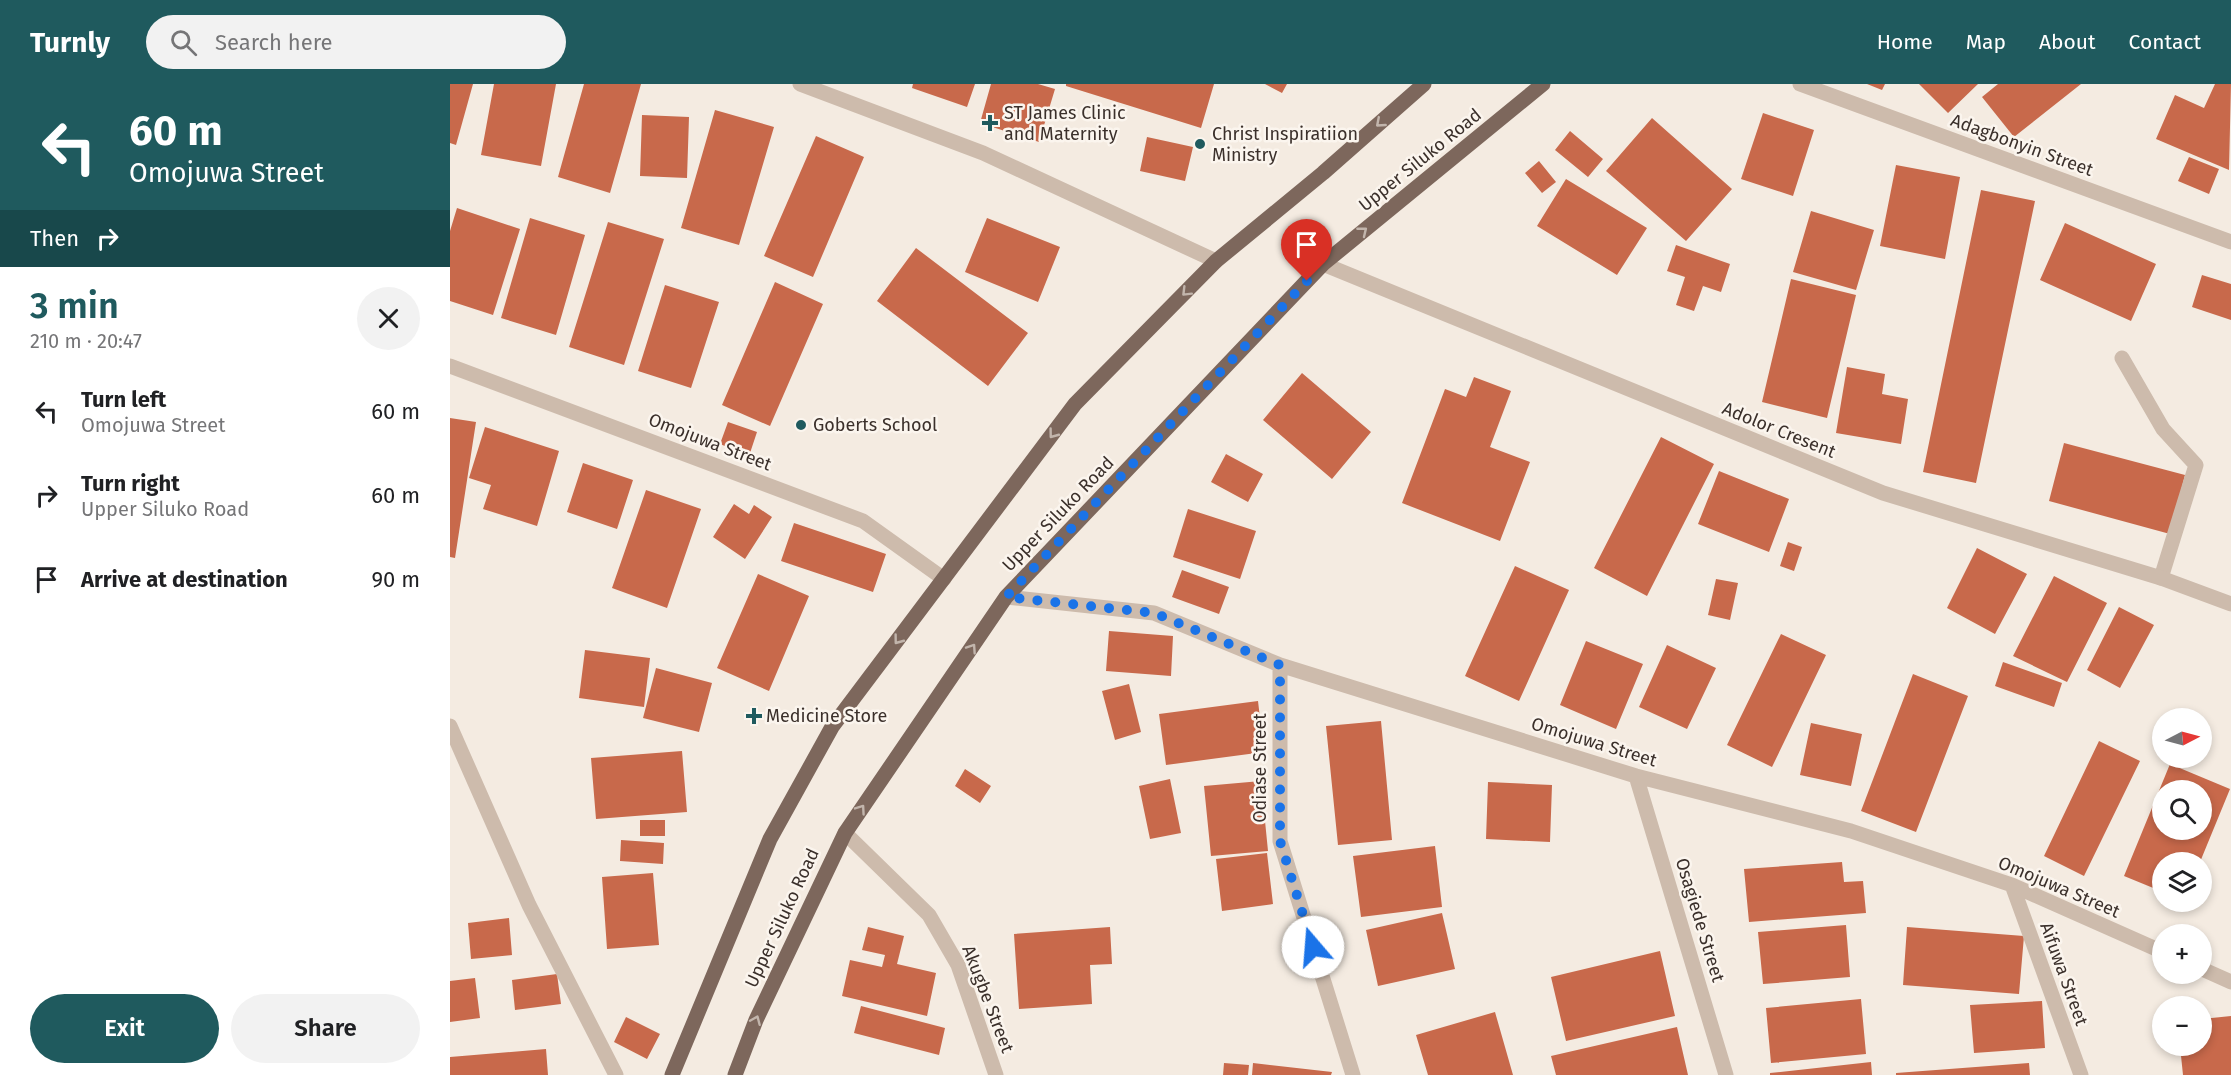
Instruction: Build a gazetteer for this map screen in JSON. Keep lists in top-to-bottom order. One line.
{"streets":{"main road":["Upper Siluko Road"],"street":["Adagbonyin Street","Adolor Cresent","Omojuwa Street","Odiase Street","Osagiede Street","Aifuwa Street","Akugbe Street"]},"crossings":[["Upper Siluko Road","Adolor Cresent"],["Upper Siluko Road","Omojuwa Street"],["Upper Siluko Road","Akugbe Street"],["Omojuwa Street","Odiase Street"],["Omojuwa Street","Osagiede Street"],["Omojuwa Street","Aifuwa Street"]],"places":{"health":["ST James Clinic and Maternity","Medicine Store"],"other":["Christ Inspiratiion Ministry","Goberts School"]},"north":"right","page":{"header":"Turnly","search":"Search here","nav":["Home","Map","About","Contact"],"turn":["60 m","Omojuwa Street"],"then":"Then","heading":["3 min","210 m · 20:47"],"list":[{"name":"Turn left","note":"Omojuwa Street","value":"60 m"},{"name":"Turn right","note":"Upper Siluko Road","value":"60 m"},{"name":"Arrive at destination","value":"90 m"}],"map_buttons":["+","−"],"buttons":["Exit","Share"]}}
